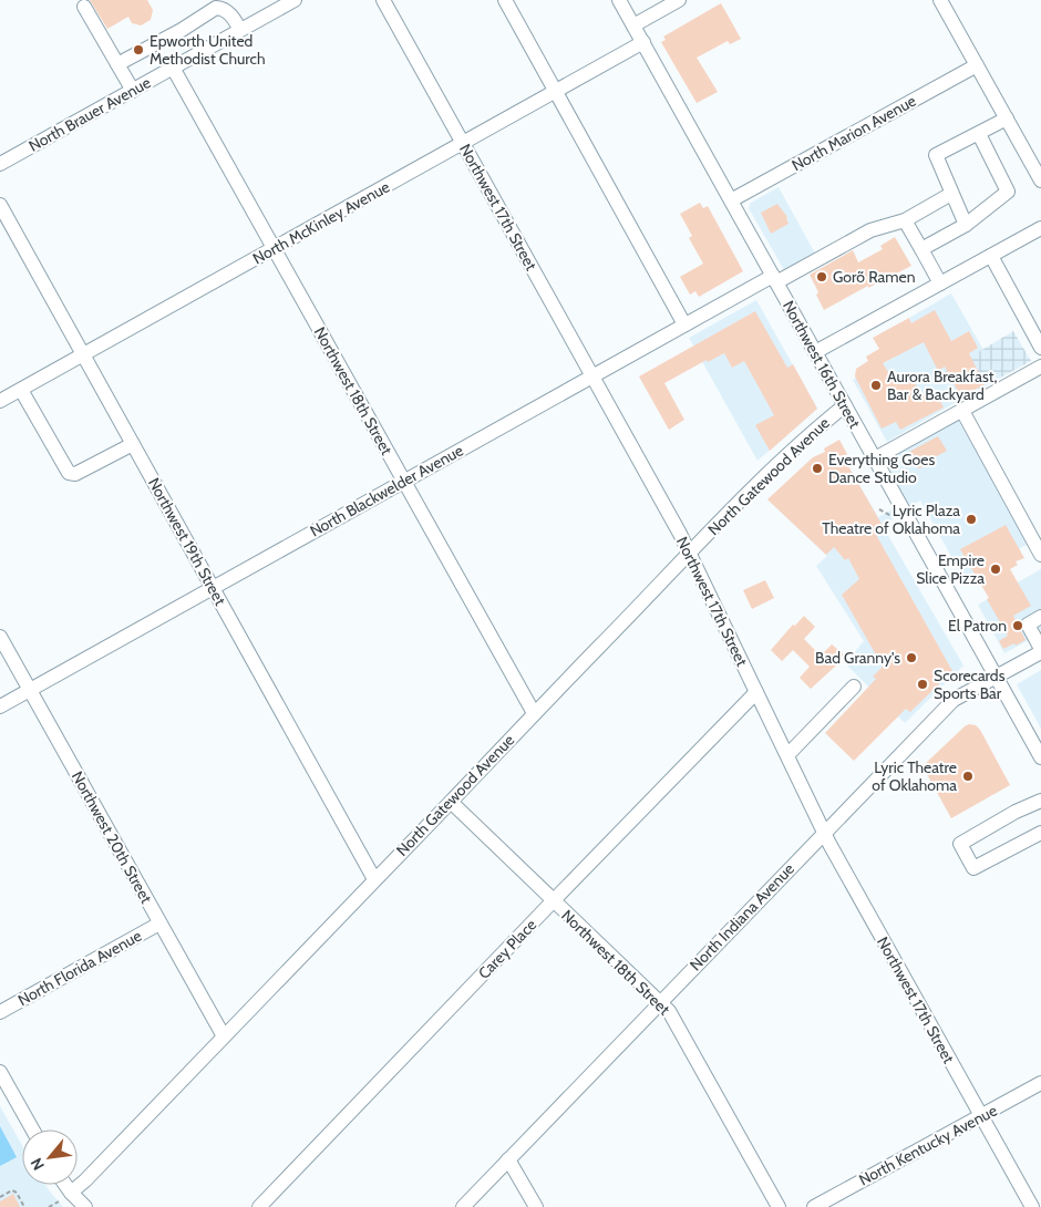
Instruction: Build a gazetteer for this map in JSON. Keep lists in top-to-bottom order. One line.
{"streets":{"street":["North Brauer Avenue","North Marion Avenue","Northwest 17th Street","North McKinley Avenue","Northwest 16th Street","Northwest 18th Street","North Gatewood Avenue","North Blackwelder Avenue","Northwest 19th Street","Northwest 20th Street","North Indiana Avenue","Carey Place","North Florida Avenue","North Kentucky Avenue"]},"crossings":[["North Brauer Avenue","Northwest 18th Street"],["North Marion Avenue","Northwest 16th Street"],["Northwest 17th Street","North McKinley Avenue"],["Northwest 17th Street","North Gatewood Avenue"],["Northwest 17th Street","North Blackwelder Avenue"],["Northwest 17th Street","North Indiana Avenue"],["Northwest 17th Street","Carey Place"],["Northwest 17th Street","North Kentucky Avenue"],["North McKinley Avenue","Northwest 16th Street"],["North McKinley Avenue","Northwest 18th Street"],["North McKinley Avenue","Northwest 19th Street"],["Northwest 16th Street","North Gatewood Avenue"],["Northwest 16th Street","North Blackwelder Avenue"],["Northwest 16th Street","North Indiana Avenue"],["Northwest 18th Street","North Gatewood Avenue"],["Northwest 18th Street","North Blackwelder Avenue"],["Northwest 18th Street","North Indiana Avenue"],["Northwest 18th Street","Carey Place"],["North Gatewood Avenue","Northwest 19th Street"],["North Gatewood Avenue","Northwest 20th Street"],["North Blackwelder Avenue","Northwest 19th Street"],["North Blackwelder Avenue","Northwest 20th Street"],["Northwest 20th Street","North Florida Avenue"]],"places":["Epworth United Methodist Church","Gorõ Ramen","Aurora Breakfast, Bar & Backyard","Everything Goes Dance Studio","Lyric Plaza Theatre of Oklahoma","Empire Slice Pizza","El Patron","Bad Granny's","Scorecards Sports Bar","Lyric Theatre of Oklahoma"],"north":"bottom left"}
